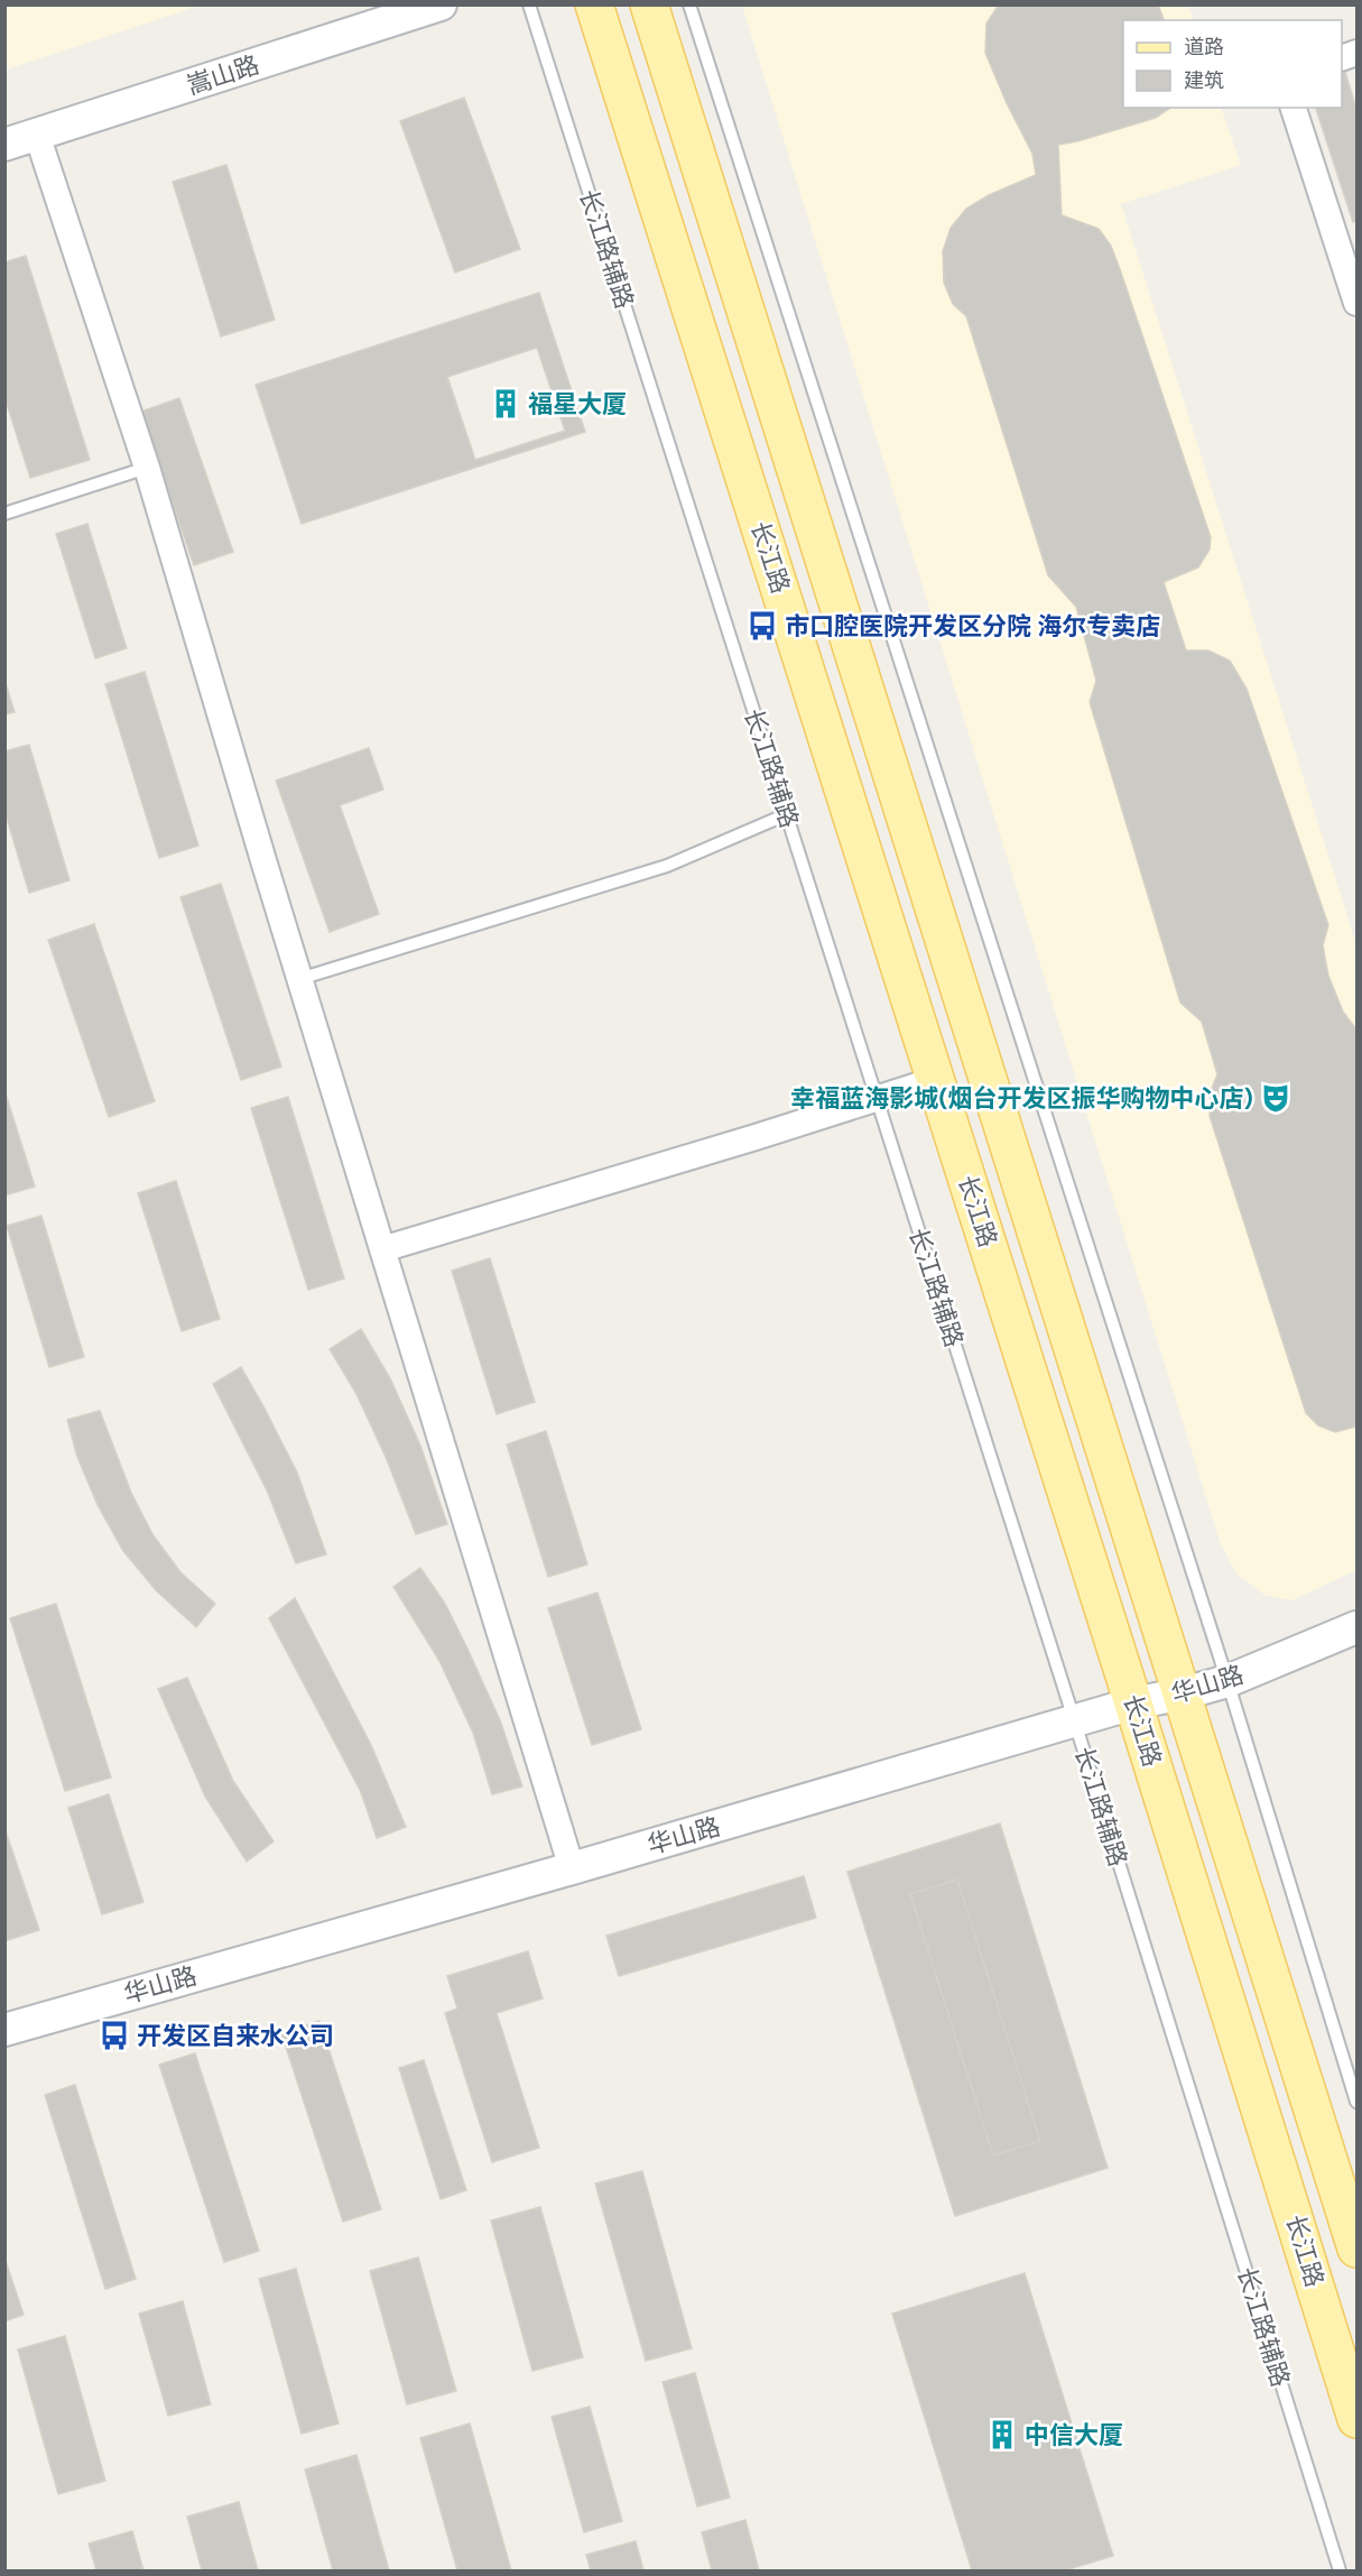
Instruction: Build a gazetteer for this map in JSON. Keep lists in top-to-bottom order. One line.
{"streets":{"main road":["长江路"],"street":["嵩山路","华山路"],"lane":["长江路辅路"]},"crossings":[["长江路辅路","华山路"],["长江路","华山路"]],"places":{"building":["福星大厦","中信大厦"],"bus stop":["市口腔医院开发区分院 海尔专卖店","开发区自来水公司"],"theatre":["幸福蓝海影城(烟台开发区振华购物中心店)"]},"legend":["道路","建筑"]}
